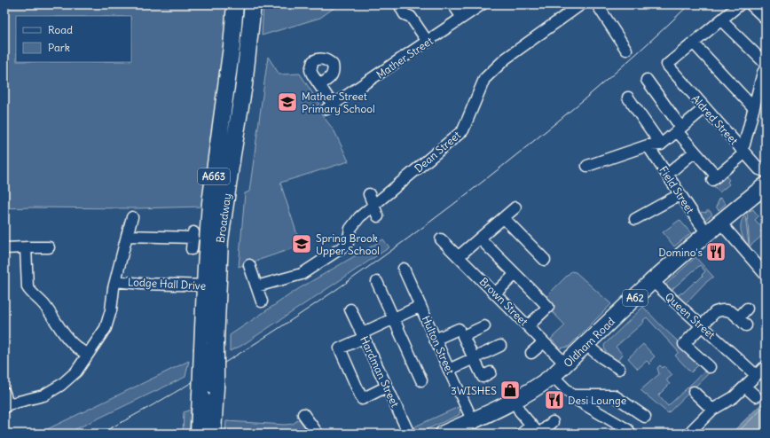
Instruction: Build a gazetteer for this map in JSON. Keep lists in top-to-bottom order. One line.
{"streets":{"highway":["A663","Broadway","A62","Oldham Road"],"street":["Mather Street","Aldred Street","Dean Street","Field Street","Lodge Hall Drive","Brown Street","Queen Street","Hulton Street","Hardman Street"]},"crossings":[["Aldred Street","Oldham Road"],["Field Street","Oldham Road"],["Broadway","Lodge Hall Drive"],["Brown Street","Oldham Road"],["Queen Street","Oldham Road"],["Oldham Road","Hulton Street"]],"places":{"school or university":["Mather Street Primary School","Spring Brook Upper School"],"restaurant":["Domino's","Desi Lounge"],"shop":["3WISHES"]},"legend":["Road","Park"]}
